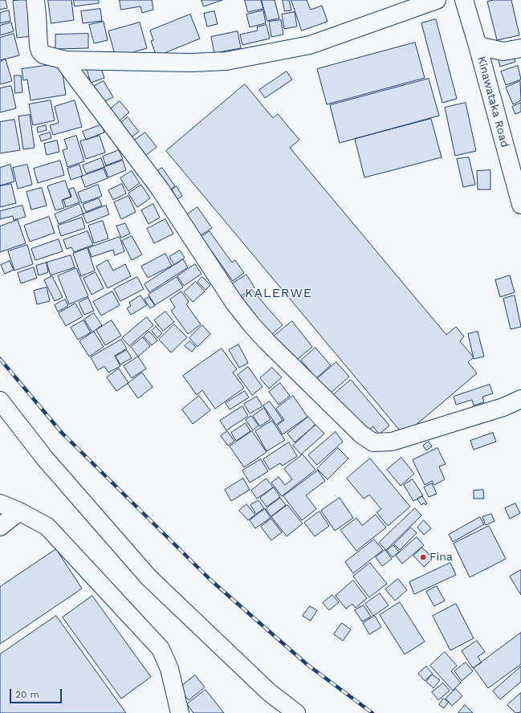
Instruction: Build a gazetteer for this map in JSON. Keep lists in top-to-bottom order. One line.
{"streets":{"street":["Kinawataka Road"]},"districts":["KALERWE"],"places":["Fina"],"scale_bar":"20 m"}
